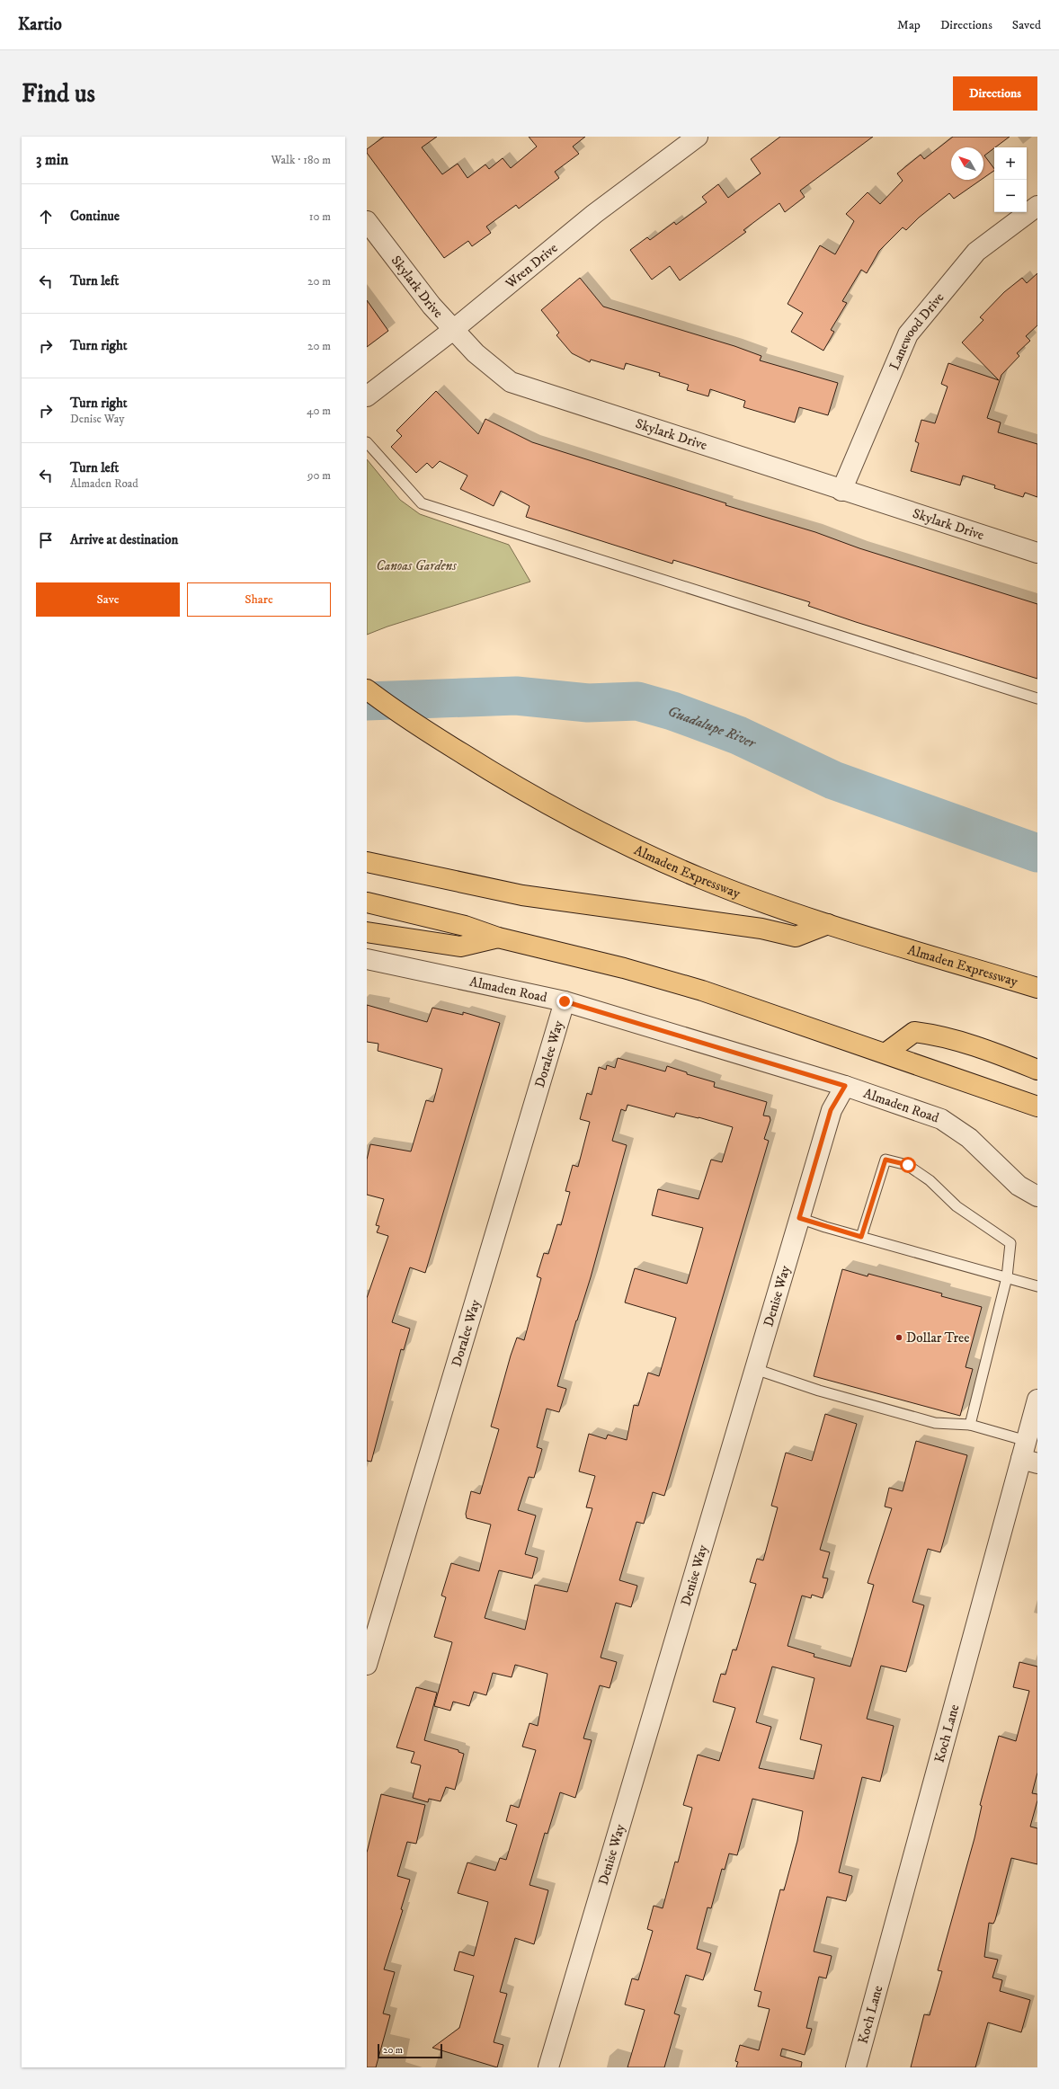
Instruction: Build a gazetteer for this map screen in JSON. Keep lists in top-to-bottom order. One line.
{"streets":{"main road":["Almaden Expressway"],"street":["Wren Drive","Skylark Drive","Lanewood Drive","Almaden Road","Doralee Way","Denise Way","Koch Lane"]},"crossings":[["Wren Drive","Skylark Drive"],["Skylark Drive","Lanewood Drive"],["Almaden Road","Doralee Way"],["Almaden Road","Denise Way"]],"water":["Guadalupe River"],"parks":["Canoas Gardens"],"places":["Dollar Tree"],"scale_bar":"20 m","north":"top left","page":{"header":"Kartio","nav":["Map","Directions","Saved"],"buttons":["Directions",["Save","Share"]],"title":"Find us","heading":["3 min","Walk · 180 m"],"map_buttons":["+","−"],"list":[["Continue","10 m"],["Turn left","20 m"],["Turn right","20 m"],["Turn right","Denise Way","40 m"],["Turn left","Almaden Road","90 m"],"Arrive at destination"],"scale":"20 m"}}
